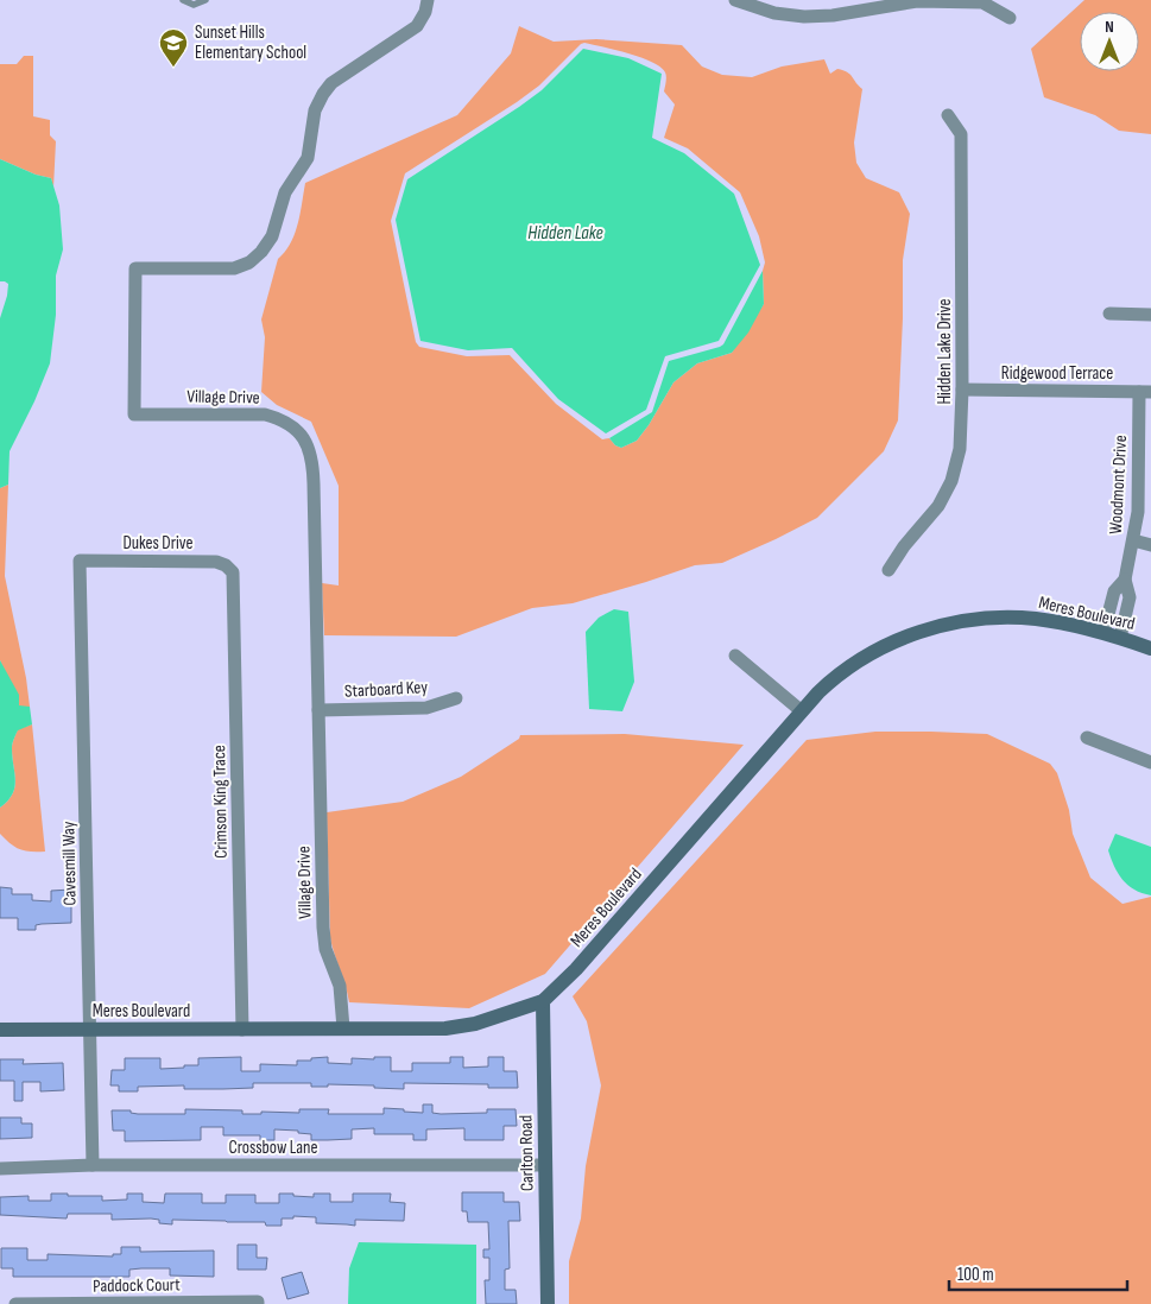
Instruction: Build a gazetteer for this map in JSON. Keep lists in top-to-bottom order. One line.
{"streets":{"street":["Hidden Lake Drive","Ridgewood Terrace","Village Drive","Woodmont Drive","Dukes Drive","Meres Boulevard","Starboard Key","Crimson King Trace","Cavesmill Way","Crossbow Lane","Carlton Road","Paddock Court"]},"crossings":[["Hidden Lake Drive","Ridgewood Terrace"],["Ridgewood Terrace","Woodmont Drive"],["Village Drive","Meres Boulevard"],["Village Drive","Starboard Key"],["Woodmont Drive","Meres Boulevard"],["Dukes Drive","Crimson King Trace"],["Dukes Drive","Cavesmill Way"],["Meres Boulevard","Crimson King Trace"],["Meres Boulevard","Cavesmill Way"],["Meres Boulevard","Carlton Road"],["Cavesmill Way","Crossbow Lane"],["Crossbow Lane","Carlton Road"]],"water":["Hidden Lake"],"places":{"school or university":["Sunset Hills Elementary School"]},"scale_bar":"100 m","north":"top"}
